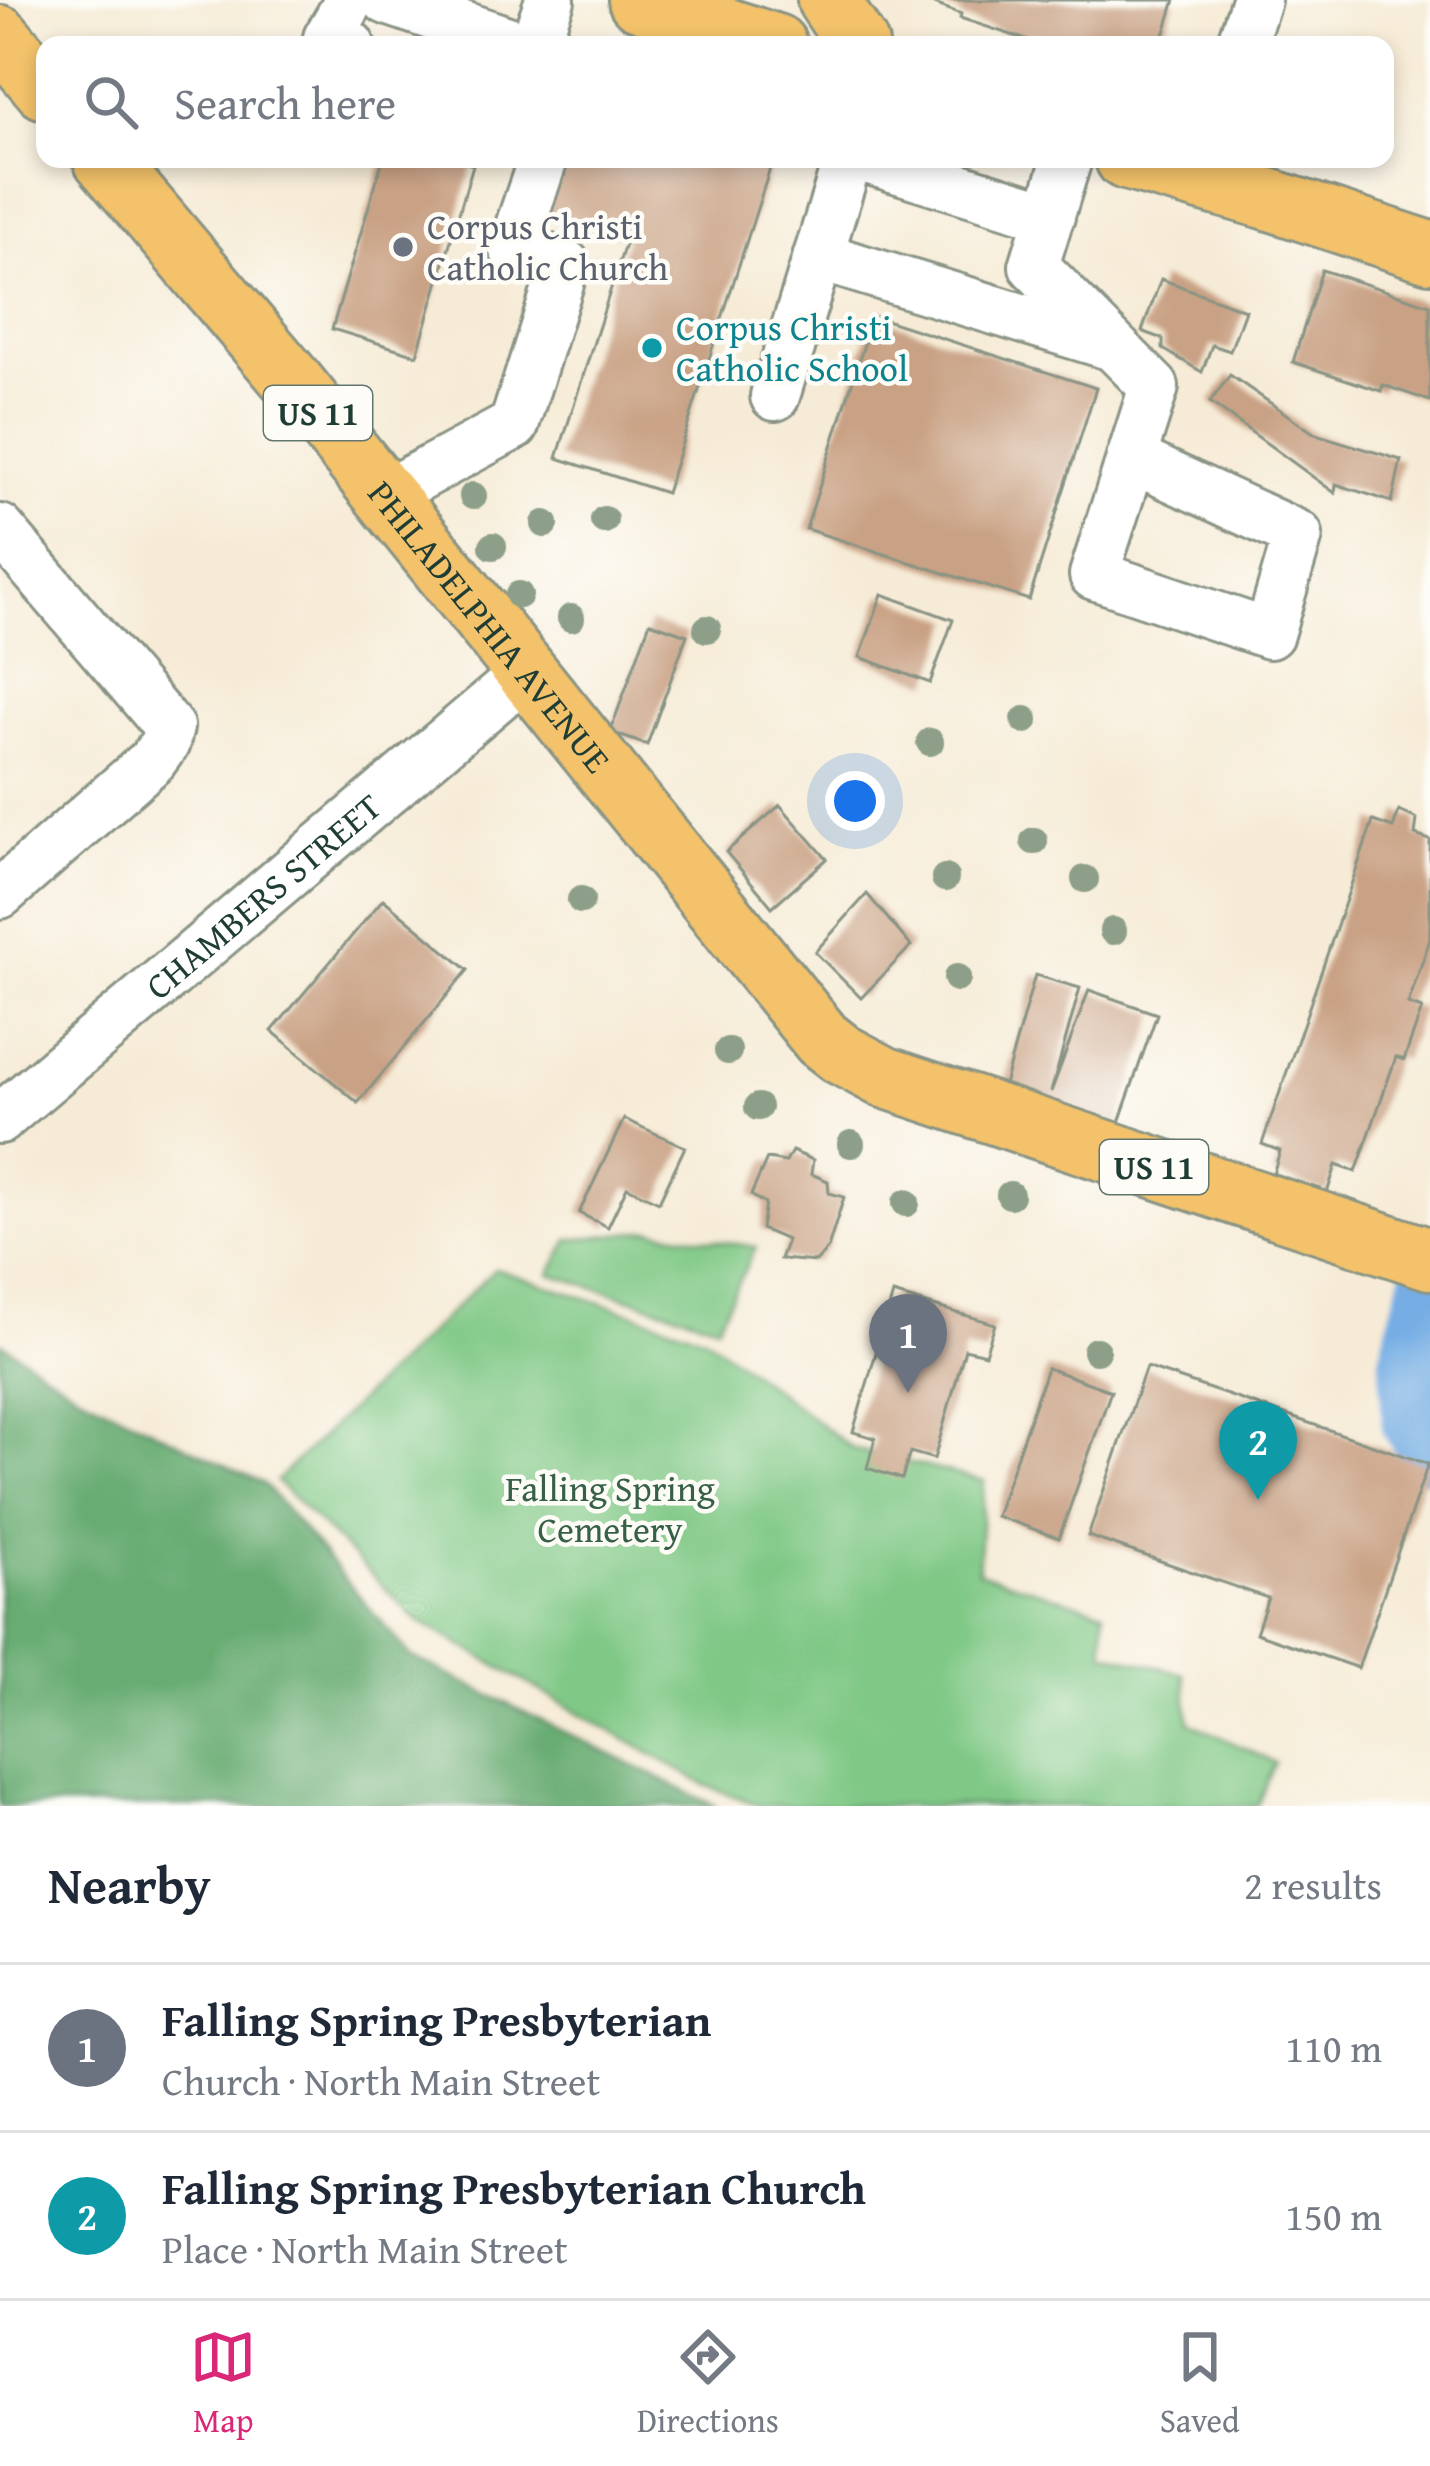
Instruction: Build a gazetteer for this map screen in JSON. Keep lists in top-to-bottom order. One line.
{"streets":{"main road":["US 11","PHILADELPHIA AVENUE"],"street":["CHAMBERS STREET"]},"crossings":[["PHILADELPHIA AVENUE","CHAMBERS STREET"]],"parks":["Falling Spring Cemetery"],"places":["Corpus Christi Catholic Church","Corpus Christi Catholic School"],"page":{"search":"Search here","pins":["1","2"],"heading":["Nearby","2 results"],"list":[{"mark":"1","name":"Falling Spring Presbyterian","note":"Church · North Main Street","value":"110 m"},{"mark":"2","name":"Falling Spring Presbyterian Church","note":"Place · North Main Street","value":"150 m"}],"nav":["Map","Directions","Saved"]}}
